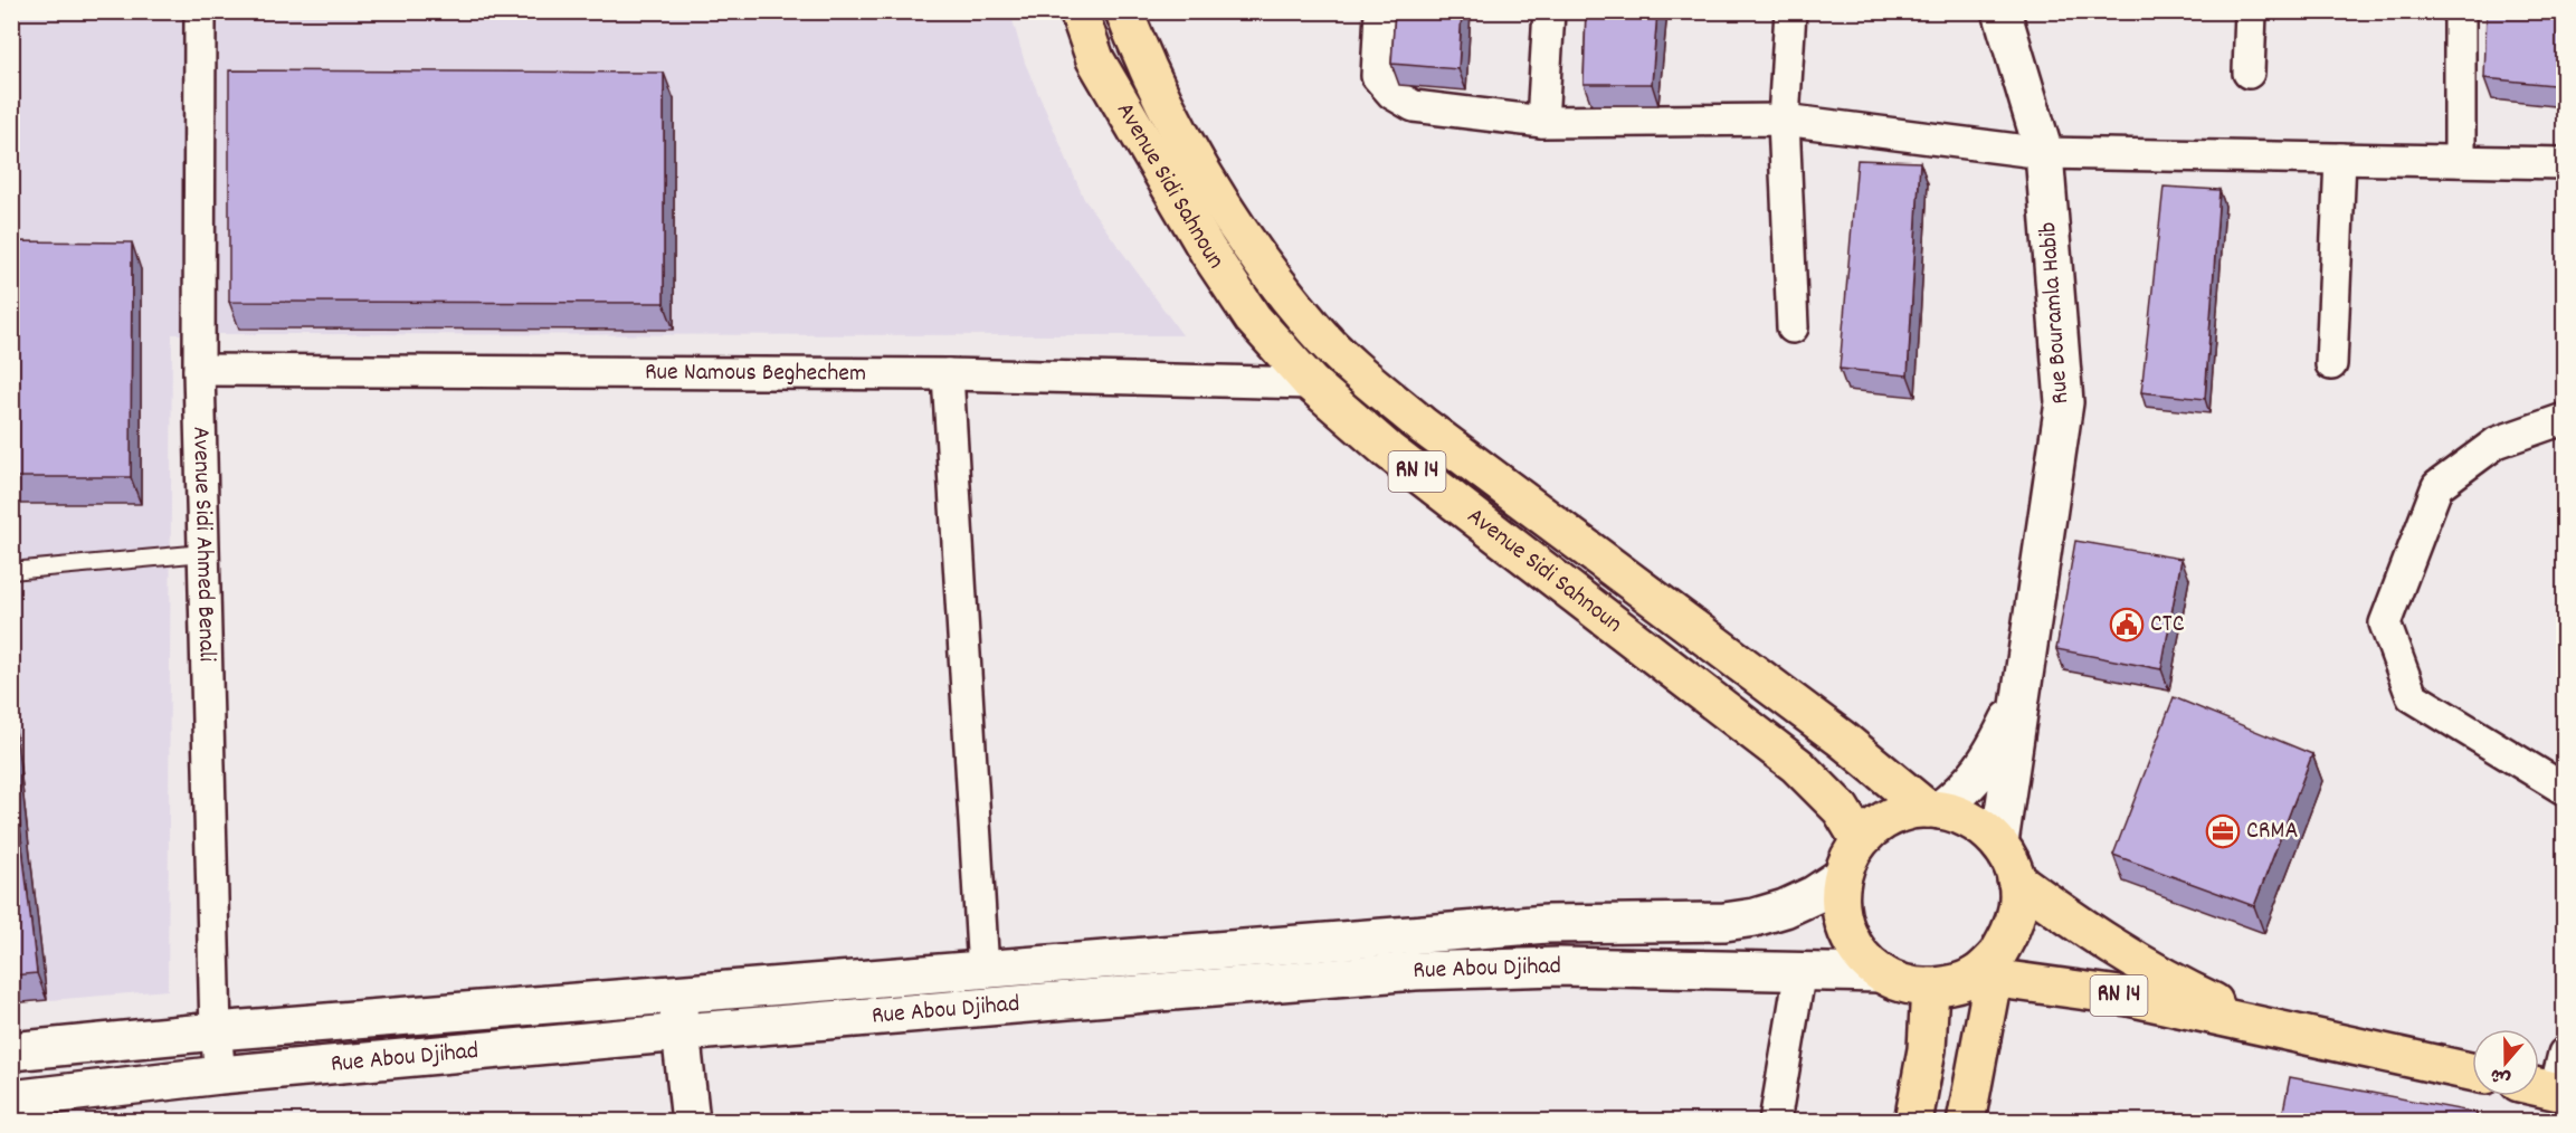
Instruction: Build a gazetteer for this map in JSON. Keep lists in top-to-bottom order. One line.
{"streets":{"main road":["Avenue Sidi Sahnoun","Rue Bouramla Habib","RN 14","Rue Abou Djihad"],"street":["Rue Namous Beghechem","Avenue Sidi Ahmed Benali"]},"crossings":[["Avenue Sidi Sahnoun","Rue Bouramla Habib"],["Avenue Sidi Sahnoun","Rue Namous Beghechem"],["Avenue Sidi Sahnoun","RN 14"],["Avenue Sidi Sahnoun","Rue Abou Djihad"],["Rue Bouramla Habib","RN 14"],["Rue Bouramla Habib","Rue Abou Djihad"],["Rue Namous Beghechem","Avenue Sidi Ahmed Benali"],["RN 14","Rue Abou Djihad"],["Avenue Sidi Ahmed Benali","Rue Abou Djihad"]],"places":{"public building":["CTC"],"office":["CRMA"]},"north":"bottom"}
